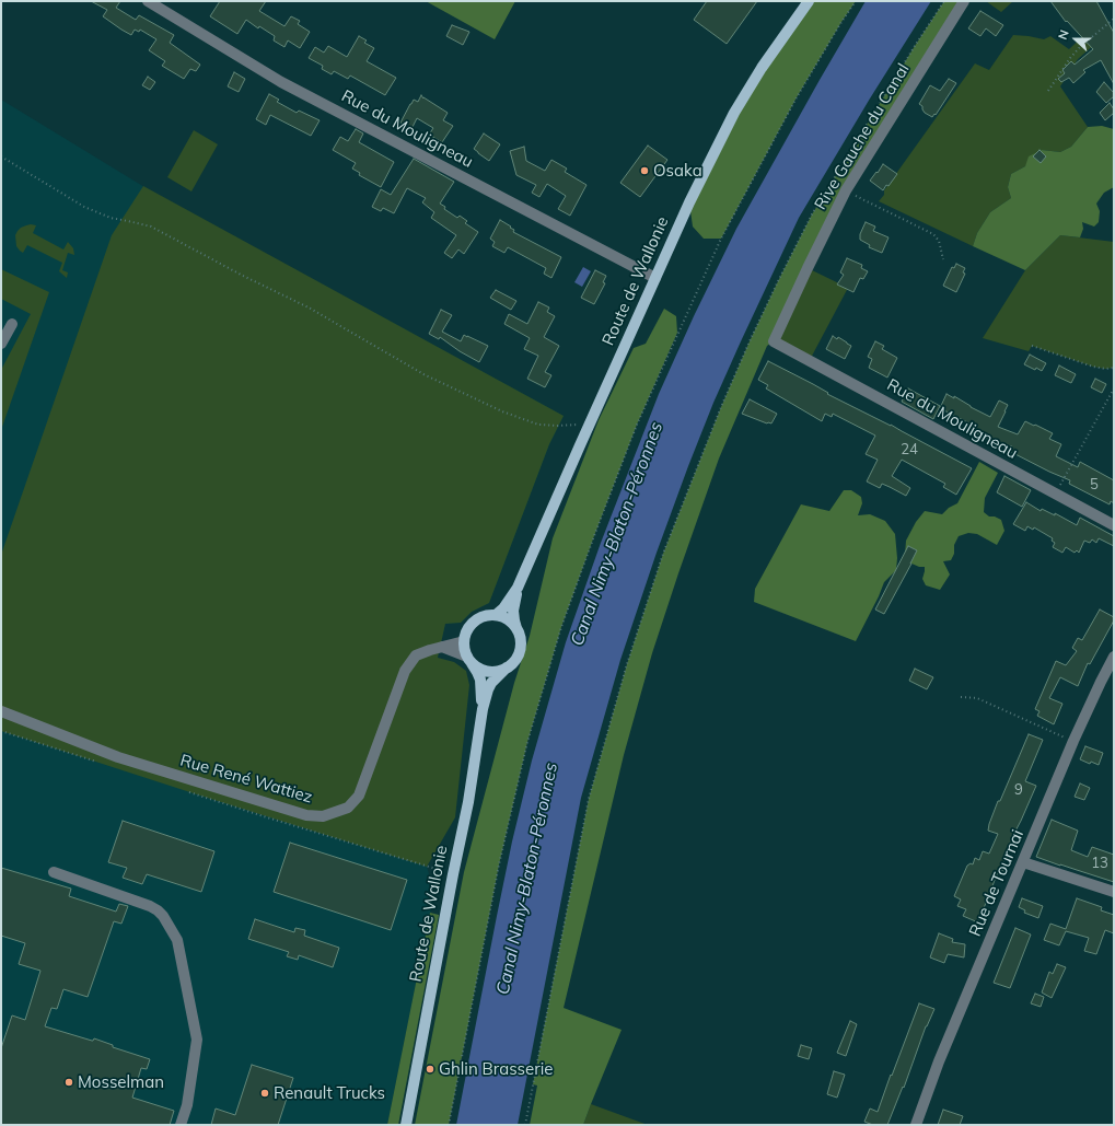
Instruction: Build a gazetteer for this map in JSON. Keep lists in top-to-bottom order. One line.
{"streets":{"main road":["Route de Wallonie"],"street":["Rue du Mouligneau","Rive Gauche du Canal","Rue René Wattiez","Rue de Tournai"]},"crossings":[["Rue du Mouligneau","Rive Gauche du Canal"],["Rue du Mouligneau","Route de Wallonie"]],"water":["Canal Nimy-Blaton-Péronnes"],"places":["Osaka","Ghlin Brasserie","Mosselman","Renault Trucks"],"house_numbers":["24","5","9","13"],"north":"left"}
